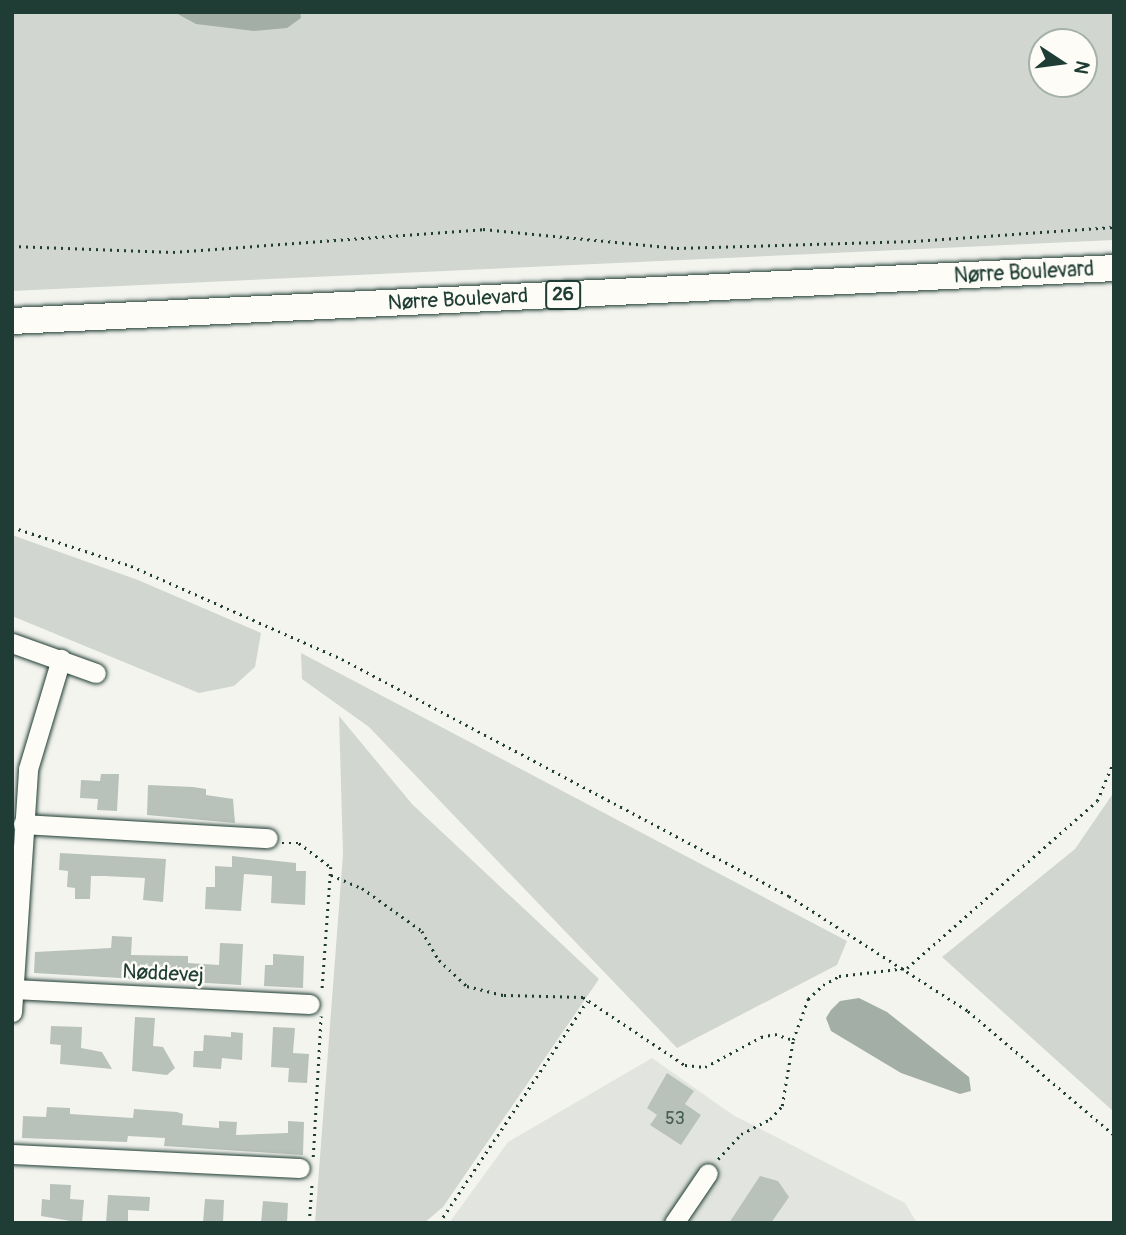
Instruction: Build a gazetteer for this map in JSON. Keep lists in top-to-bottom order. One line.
{"streets":{"highway":["Nørre Boulevard","26"],"street":["Nøddevej"]},"house_numbers":["53"],"north":"right"}
